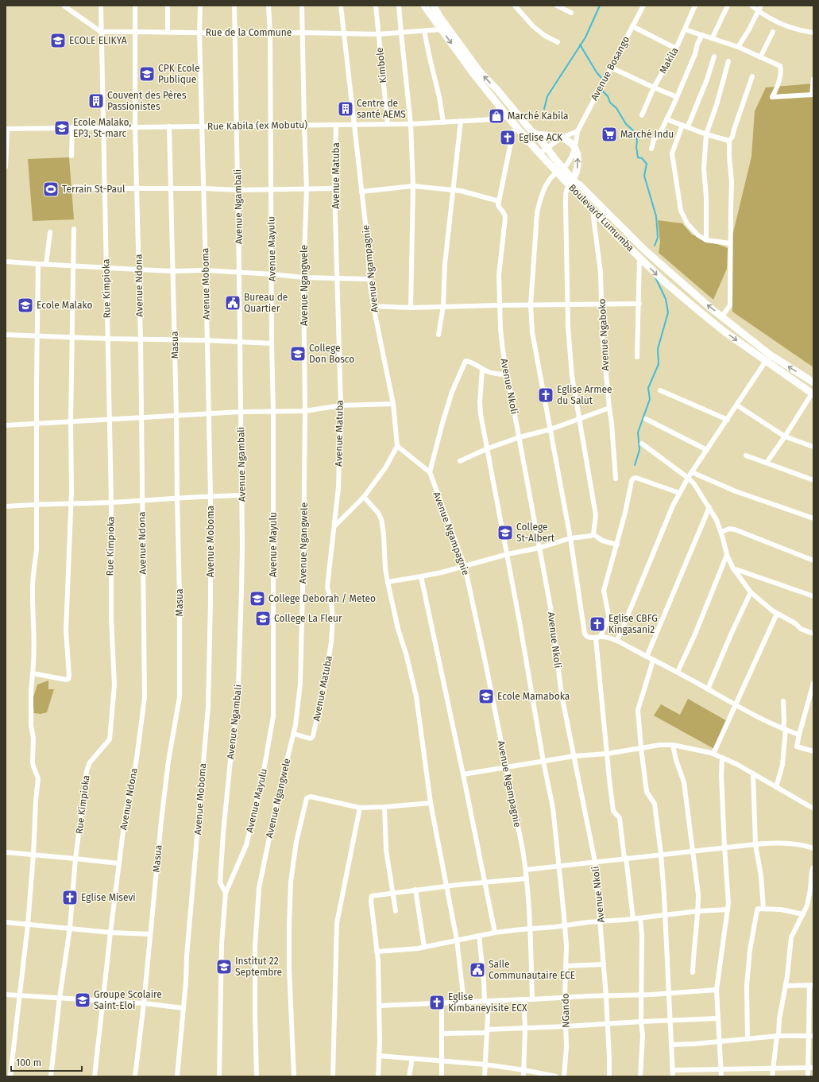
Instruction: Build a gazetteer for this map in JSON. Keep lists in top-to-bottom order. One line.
{"streets":{"highway":["Boulevard Lumumba"],"street":["Rue de la Commune","Makila","Kimbole","Avenue Bosango","Rue Kabila (ex Mobutu)","Avenue Matuba","Avenue Ngambali","Avenue Mayulu","Avenue Ngampagnie","Avenue Moboma","Avenue Ndona","Avenue Ngangwele","Rue Kimpioka","Avenue Ngaboko","Masua","Avenue Nkoli","NGando"]},"crossings":[["Rue de la Commune","Kimbole"],["Rue de la Commune","Avenue Ngambali"],["Rue de la Commune","Boulevard Lumumba"],["Rue de la Commune","Avenue Mayulu"],["Rue de la Commune","Avenue Ngampagnie"],["Rue de la Commune","Avenue Moboma"],["Rue de la Commune","Avenue Ndona"],["Rue de la Commune","Avenue Ngangwele"],["Rue de la Commune","Rue Kimpioka"],["Kimbole","Rue Kabila (ex Mobutu)"],["Avenue Bosango","Boulevard Lumumba"],["Rue Kabila (ex Mobutu)","Avenue Matuba"],["Rue Kabila (ex Mobutu)","Avenue Ngambali"],["Rue Kabila (ex Mobutu)","Boulevard Lumumba"],["Rue Kabila (ex Mobutu)","Avenue Mayulu"],["Rue Kabila (ex Mobutu)","Avenue Ngampagnie"],["Rue Kabila (ex Mobutu)","Avenue Moboma"],["Rue Kabila (ex Mobutu)","Avenue Ndona"],["Rue Kabila (ex Mobutu)","Avenue Ngangwele"],["Rue Kabila (ex Mobutu)","Rue Kimpioka"],["Rue Kabila (ex Mobutu)","Masua"],["Avenue Matuba","Avenue Ngangwele"],["Avenue Ngambali","Avenue Mayulu"],["Boulevard Lumumba","Avenue Ngaboko"]],"places":{"school or university":["ECOLE ELIKYA","CPK Ecole Publique","Ecole Malako, EP3, St-marc","Ecole Malako","College Don Bosco","College St-Albert","College Deborah / Meteo","College La Fleur","Ecole Mamaboka","Institut 22 Septembre","Groupe Scolaire Saint-Eloi"],"building":["Couvent des Pères Passionistes","Centre de santé AEMS"],"shop":["Marché Kabila"],"supermarket":["Marché Indu"],"church":["Eglise ACK","Eglise Armee du Salut","Eglise CBFG Kingasani2","Eglise Misevi","Eglise Kimbaneyisite ECX"],"sports":["Terrain St-Paul"],"public building":["Bureau de Quartier","Salle Communautaire ECE"]},"scale_bar":"100 m"}
